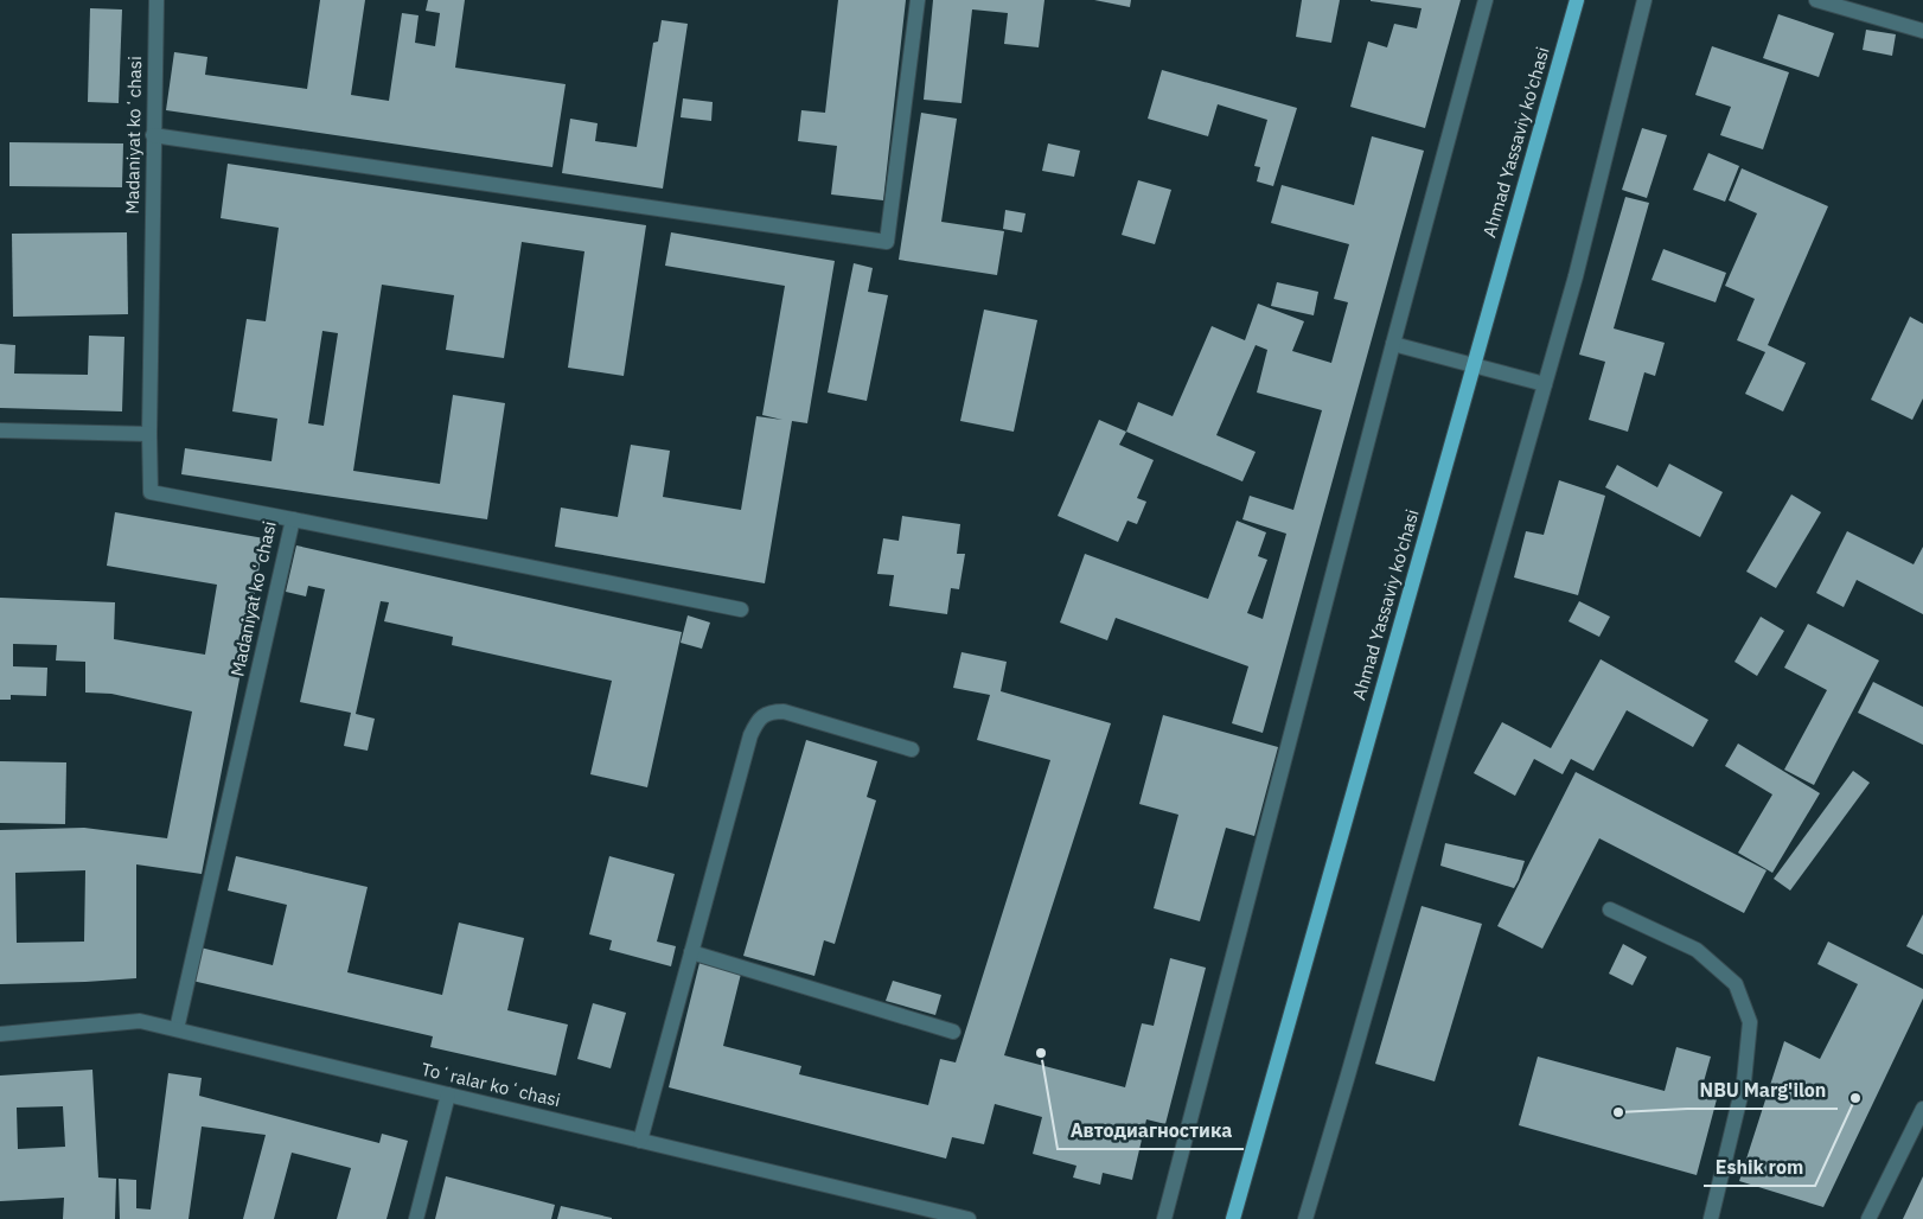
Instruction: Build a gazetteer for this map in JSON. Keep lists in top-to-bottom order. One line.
{"streets":{"main road":["Ahmad Yassaviy ko'chasi"],"street":["Madaniyat koʻchasi","Toʻralar koʻchasi"]},"crossings":[["Madaniyat koʻchasi","Toʻralar koʻchasi"]],"places":["Автодиагностика","Eshik rom","NBU Marg'ilon"]}
